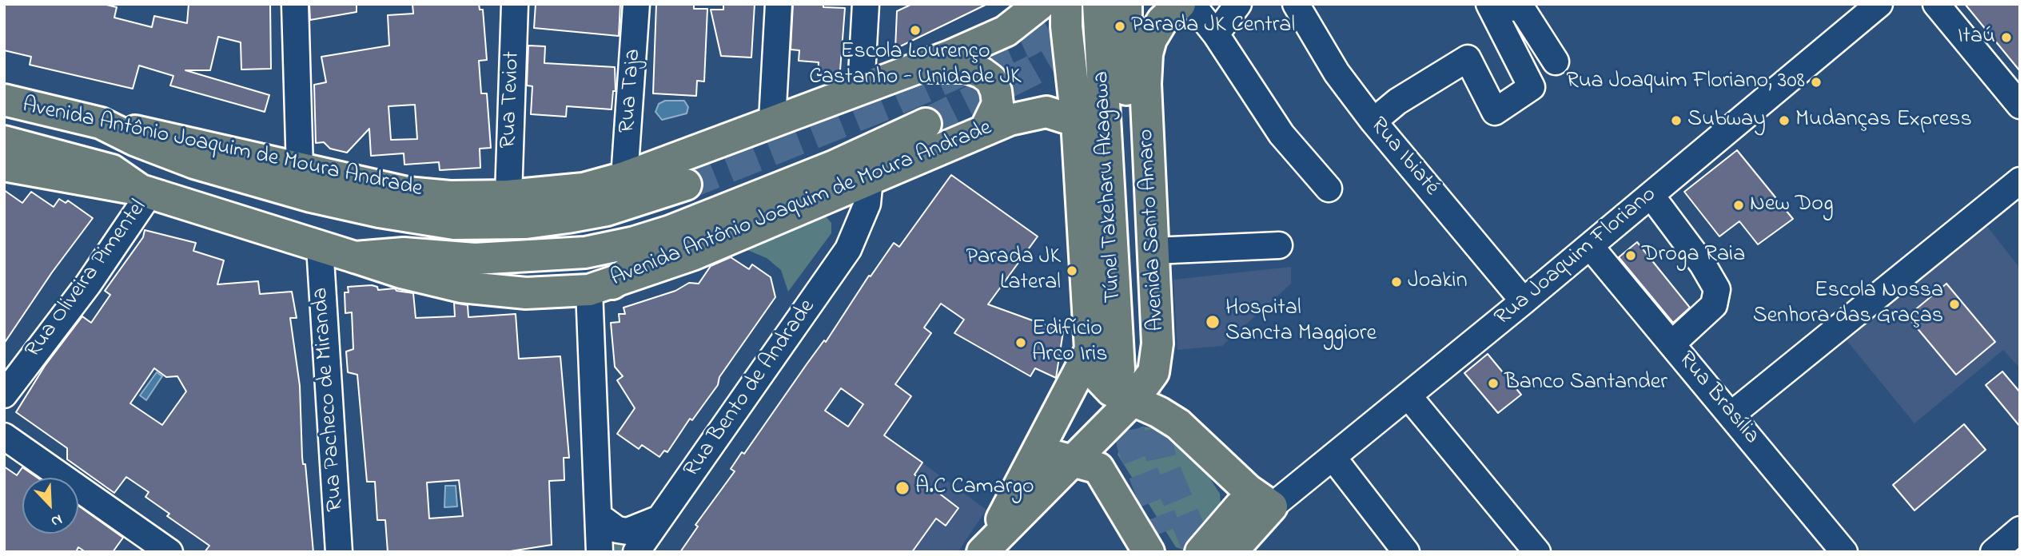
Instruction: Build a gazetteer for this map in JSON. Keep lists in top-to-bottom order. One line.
{"streets":{"main road":["Avenida Antônio Joaquim de Moura Andrade","Túnel Takeharu Akagawa","Avenida Santo Amaro"],"street":["Rua Taja","Rua Teviot","Rua Ibiaté","Rua Joaquim Floriano","Rua Oliveira Pimentel","Rua Bento de Andrade","Rua Brasília","Rua Pacheco de Miranda"]},"crossings":[["Rua Taja","Avenida Antônio Joaquim de Moura Andrade"],["Rua Teviot","Avenida Antônio Joaquim de Moura Andrade"],["Avenida Antônio Joaquim de Moura Andrade","Rua Oliveira Pimentel"],["Avenida Antônio Joaquim de Moura Andrade","Rua Bento de Andrade"],["Avenida Antônio Joaquim de Moura Andrade","Rua Pacheco de Miranda"],["Rua Ibiaté","Rua Joaquim Floriano"],["Rua Joaquim Floriano","Rua Brasília"]],"places":["Parada JK Central","Escola Lourenço Castanho - Unidade JK","Itaú","Rua Joaquim Floriano, 308","Subway","Mudanças Express","New Dog","Droga Raia","Parada JK Lateral","Joakin","Escola Nossa Senhora das Graças","Hospital Sancta Maggiore","Edifício Arco Iris","Banco Santander","A.C Camargo"],"north":"bottom right"}
